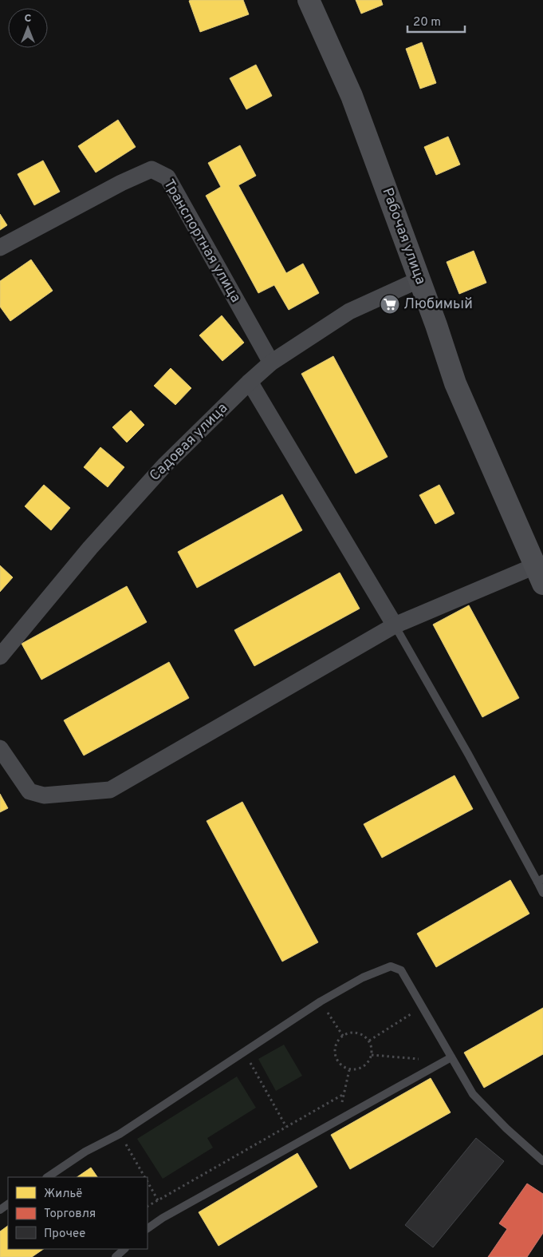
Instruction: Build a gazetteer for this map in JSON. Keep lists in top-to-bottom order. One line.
{"streets":{"main road":["Рабочая улица"],"street":["Транспортная улица","Садовая улица"]},"crossings":[["Рабочая улица","Садовая улица"],["Транспортная улица","Садовая улица"]],"places":{"supermarket":["Любимый"]},"legend":["Жильё","Торговля","Прочее"],"scale_bar":"20 m","north":"top"}
